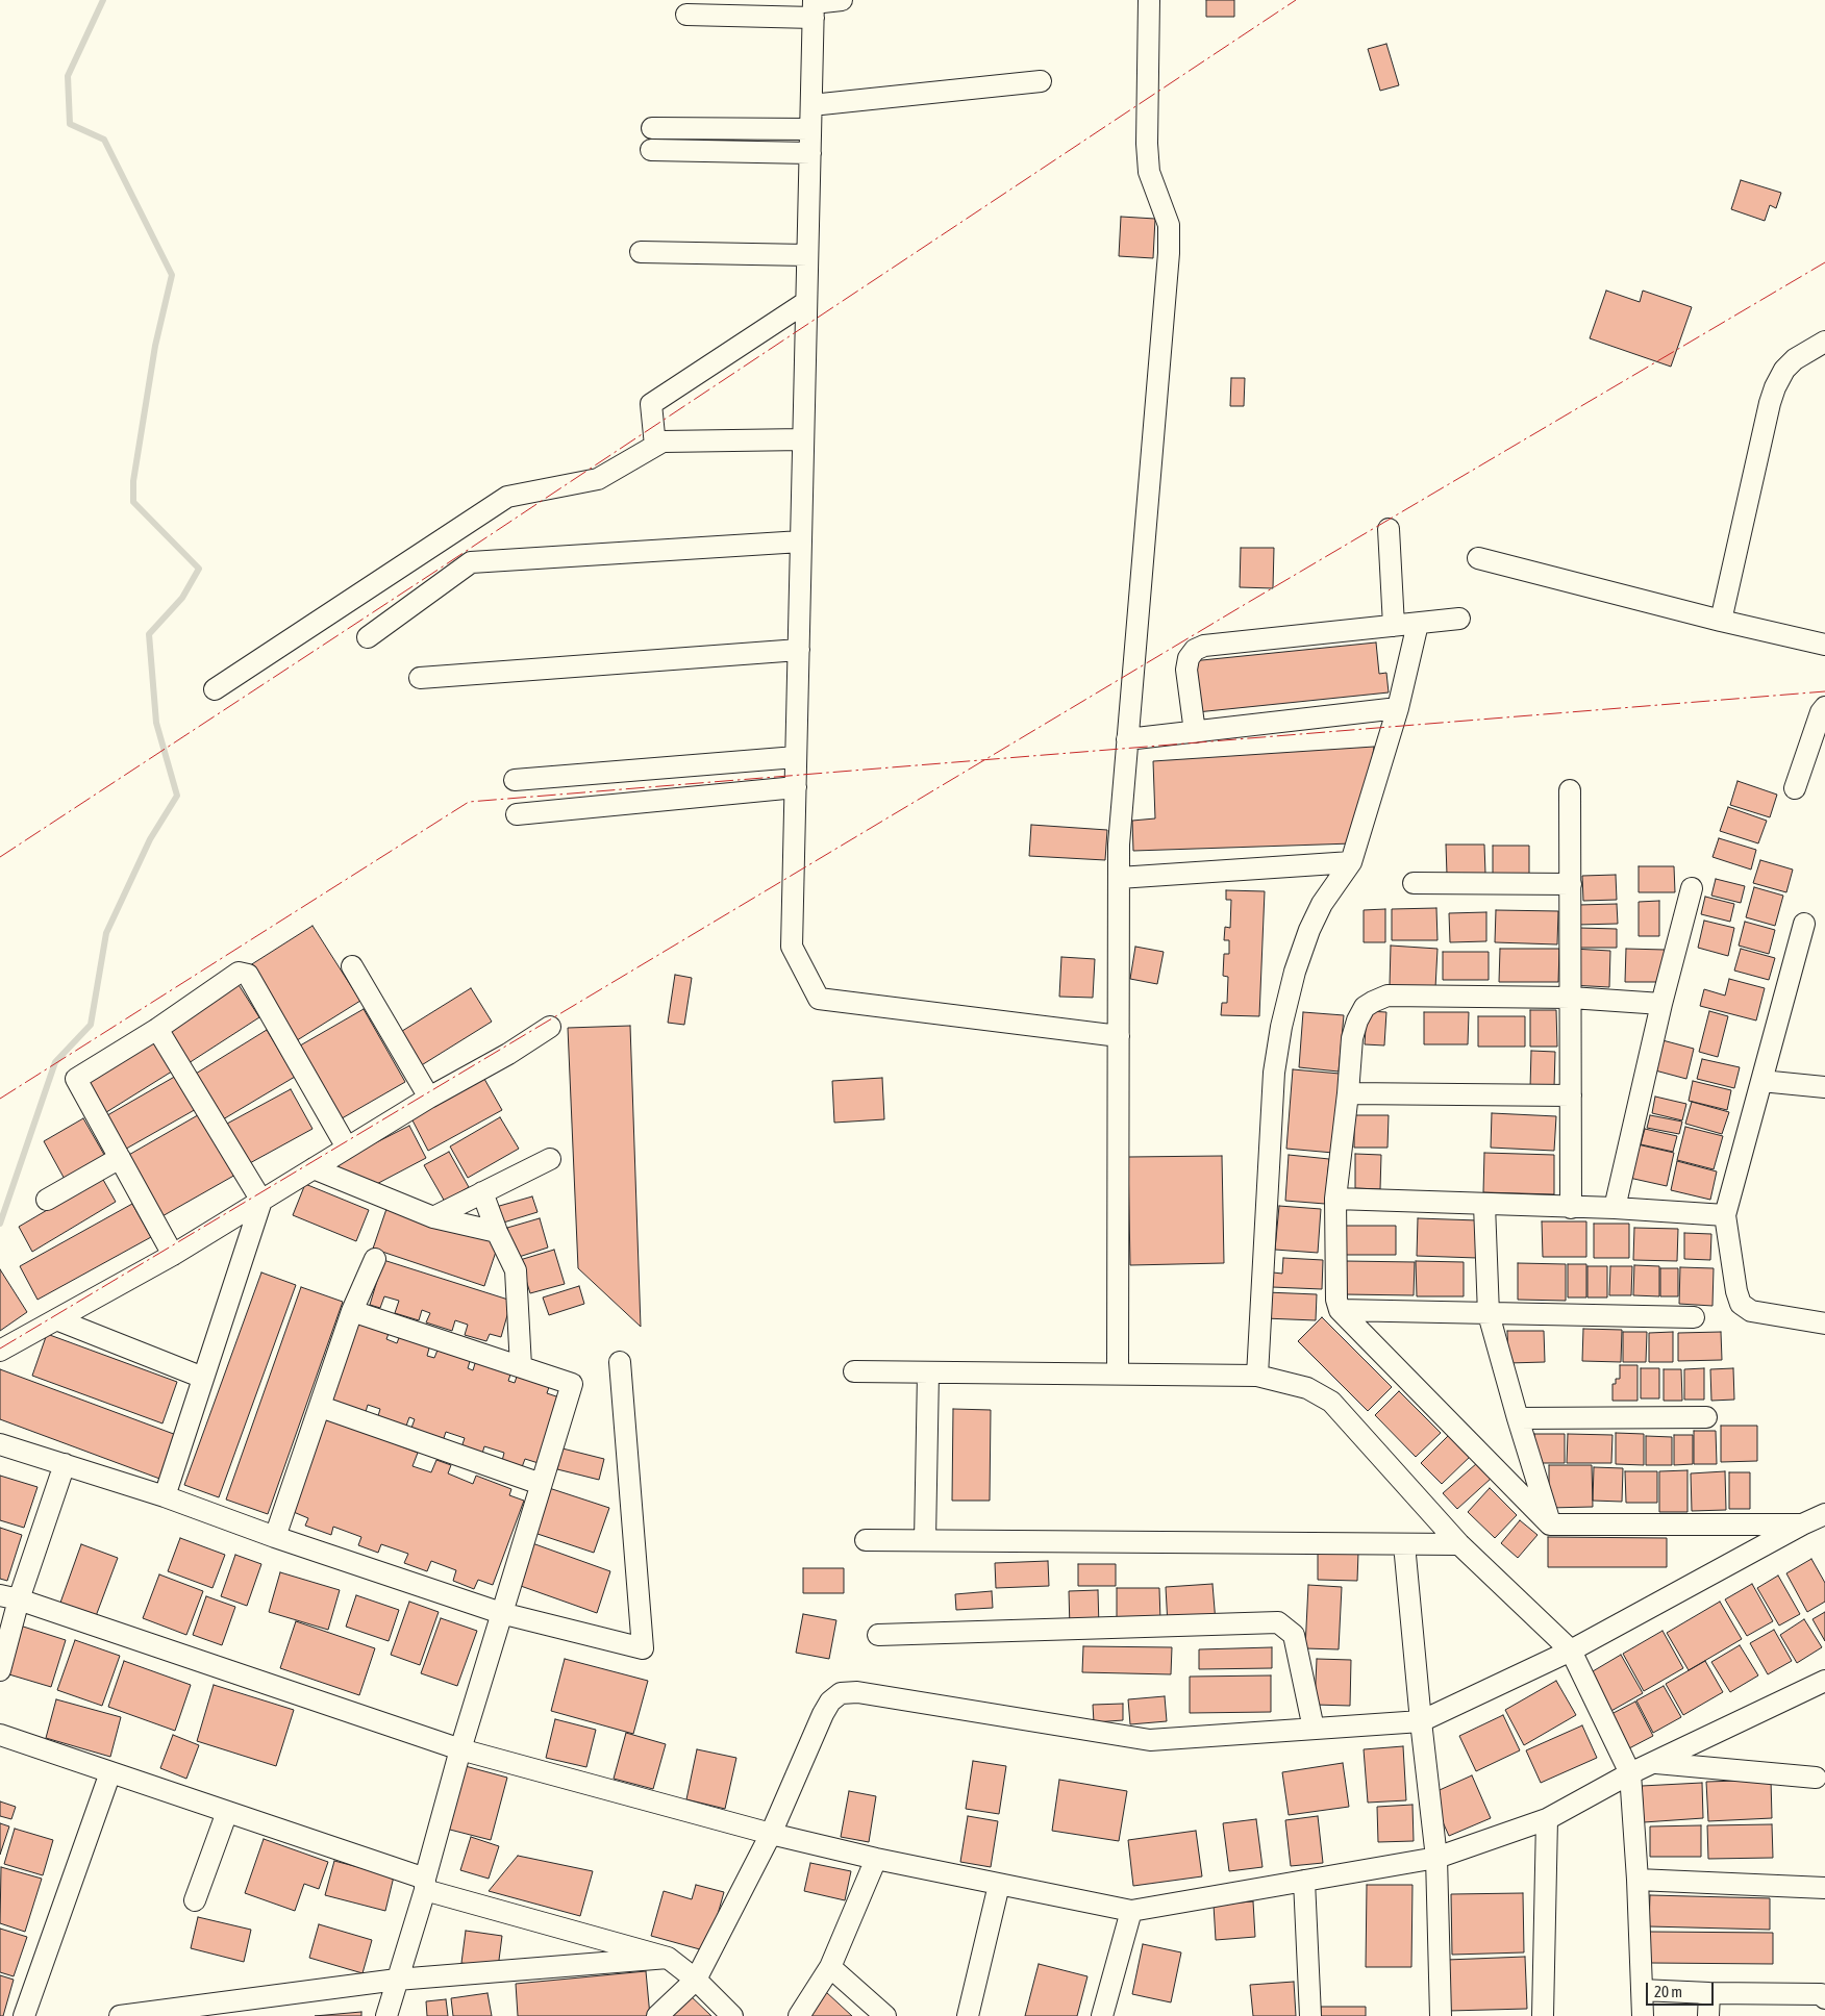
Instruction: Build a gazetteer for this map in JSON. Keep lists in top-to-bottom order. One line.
{"scale_bar":"20 m"}
